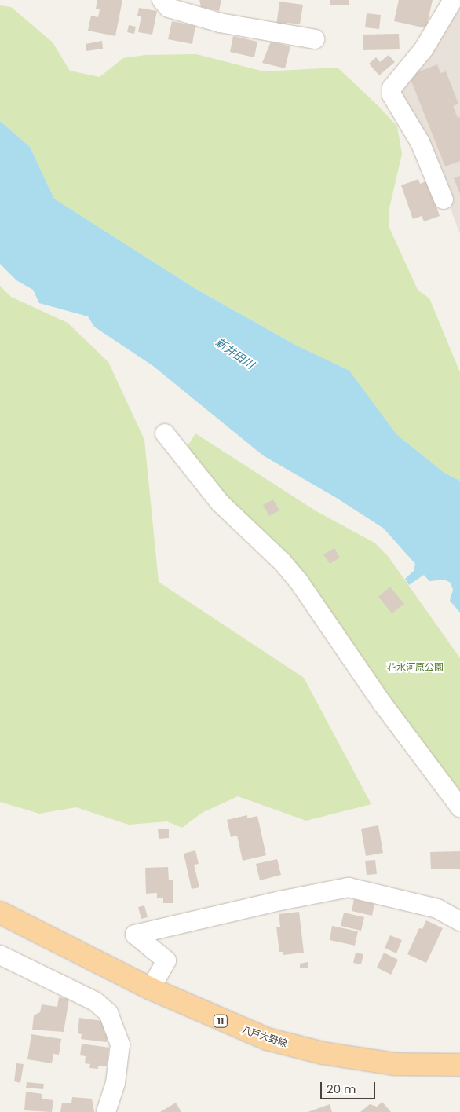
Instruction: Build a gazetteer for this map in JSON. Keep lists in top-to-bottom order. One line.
{"streets":{"main road":["11","八戸大野線"]},"water":["新井田川"],"parks":["花水河原公園"],"scale_bar":"20 m"}
